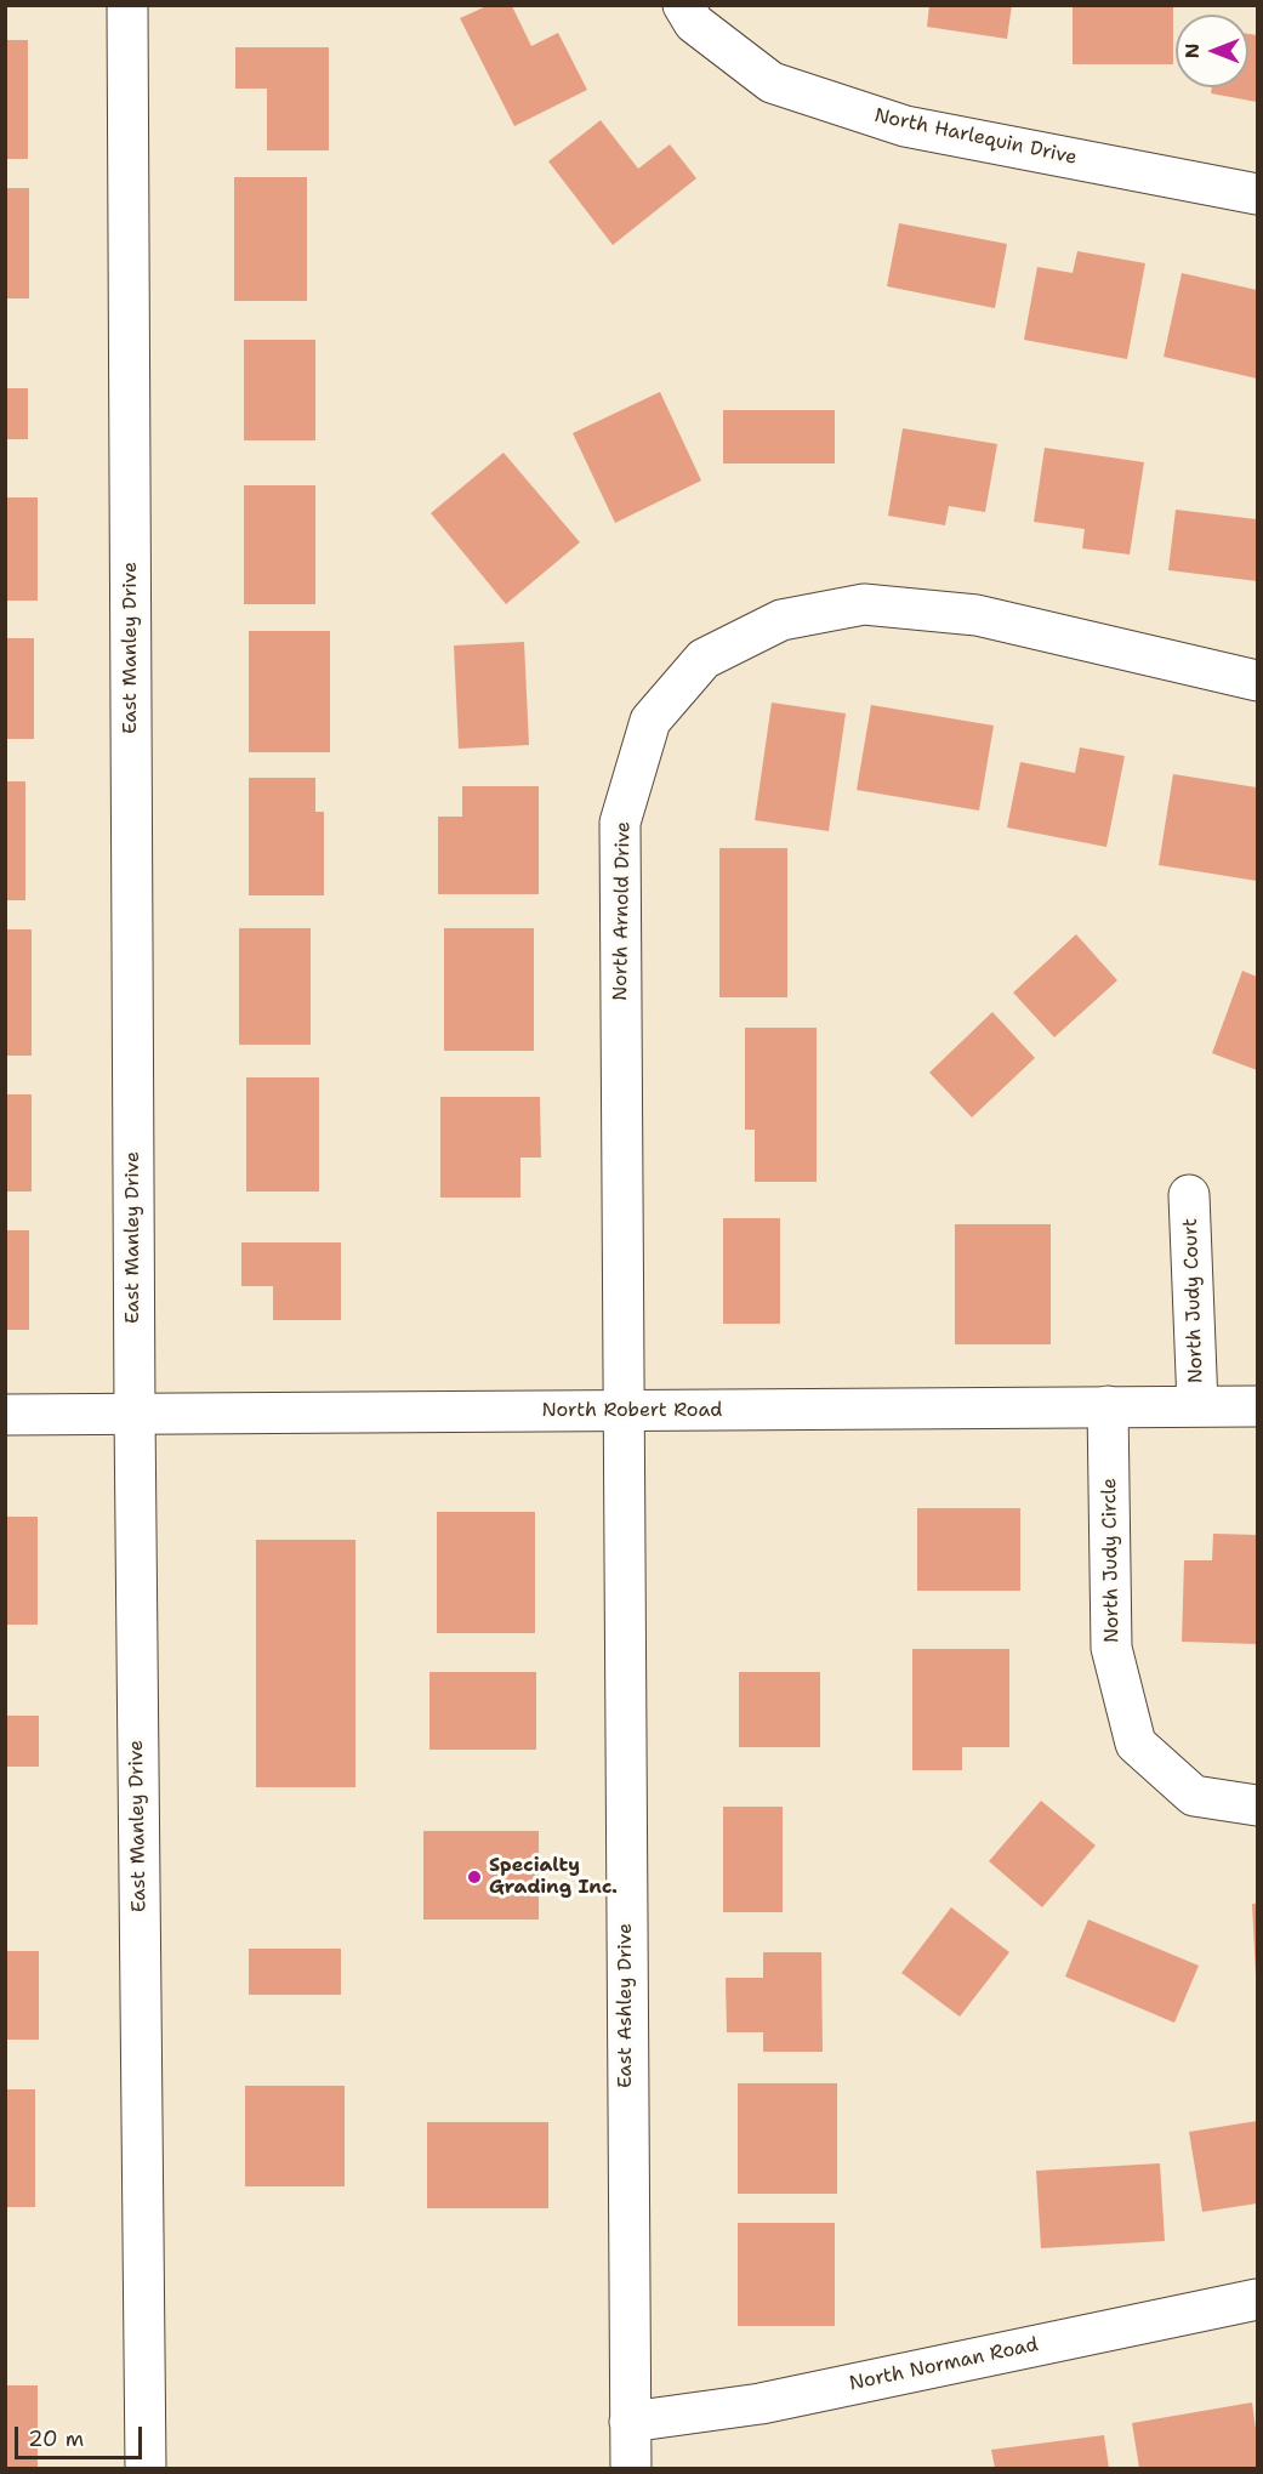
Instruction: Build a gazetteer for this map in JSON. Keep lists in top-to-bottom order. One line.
{"streets":{"street":["North Harlequin Drive","East Manley Drive","North Arnold Drive","North Judy Court","North Robert Road","North Judy Circle","East Ashley Drive","North Norman Road"]},"crossings":[["East Manley Drive","North Robert Road"],["North Arnold Drive","North Robert Road"],["North Arnold Drive","East Ashley Drive"],["North Judy Court","North Robert Road"],["North Robert Road","North Judy Circle"],["North Robert Road","East Ashley Drive"],["East Ashley Drive","North Norman Road"]],"places":["Specialty Grading Inc."],"scale_bar":"20 m","north":"left"}
